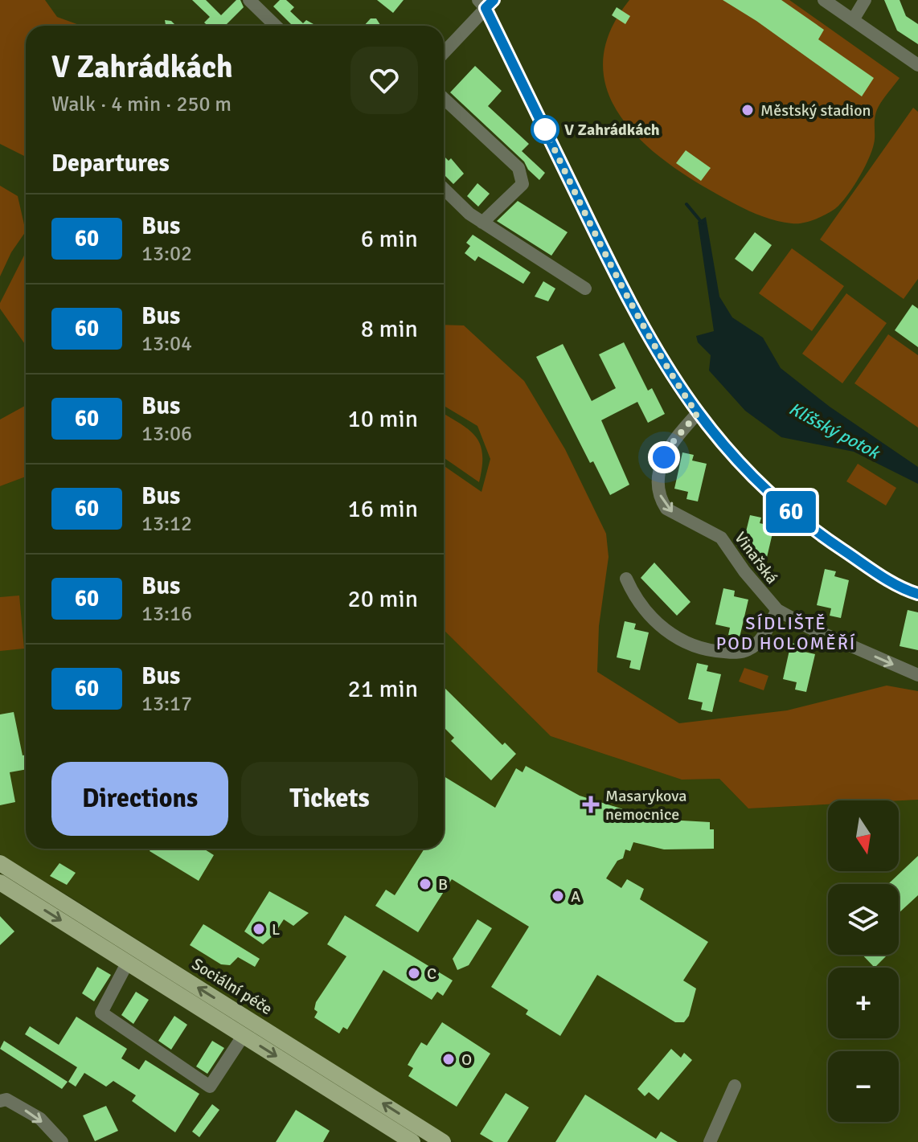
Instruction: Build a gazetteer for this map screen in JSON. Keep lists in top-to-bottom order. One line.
{"streets":{"main road":["Sociální péče"],"street":["Vinařská"]},"districts":["SÍDLIŠTĚ POD HOLOMĚŘÍ"],"water":["Klíšský potok"],"places":{"other":["Městský stadion","V Zahrádkách","B","A","L","C","O"],"health":["Masarykova nemocnice"]},"lines":["bus line 60"],"north":"bottom","page":{"on_map":"60","heading":[["V Zahrádkách","Walk · 4 min · 250 m"],"Departures"],"list":[{"mark":"60","name":"Bus","note":"13:02","value":"6 min"},{"mark":"60","name":"Bus","note":"13:04","value":"8 min"},{"mark":"60","name":"Bus","note":"13:06","value":"10 min"},{"mark":"60","name":"Bus","note":"13:12","value":"16 min"},{"mark":"60","name":"Bus","note":"13:16","value":"20 min"},{"mark":"60","name":"Bus","note":"13:17","value":"21 min"}],"buttons":["Directions","Tickets"],"map_buttons":["+","−"]}}
